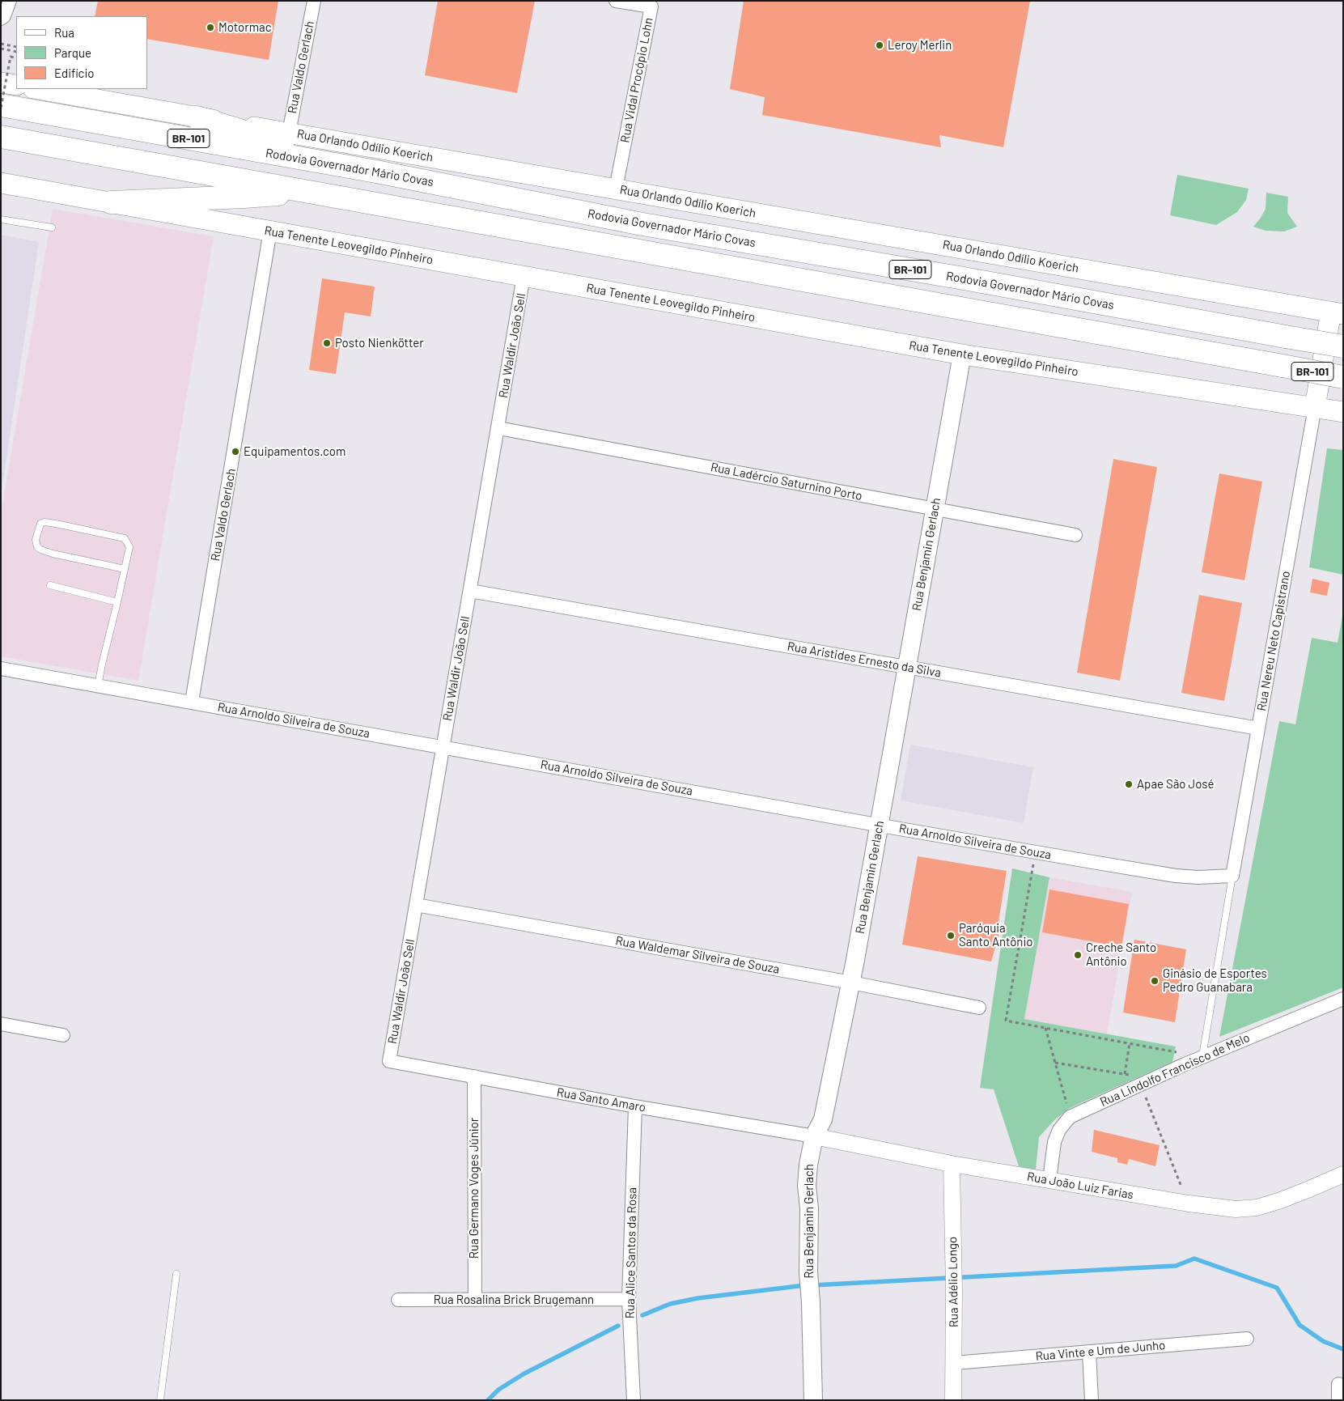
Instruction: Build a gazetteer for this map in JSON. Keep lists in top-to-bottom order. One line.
{"streets":{"highway":["BR-101","Rodovia Governador Mário Covas"],"main road":["Rua Orlando Odílio Koerich","Rua Tenente Leovegildo Pinheiro","Rua Benjamin Gerlach"],"street":["Rua Valdo Gerlach","Rua Vidal Procópio Lohn","Rua Waldir João Sell","Rua Ladércio Saturnino Porto","Rua Nereu Neto Capistrano","Rua Aristides Ernesto da Silva","Rua Arnoldo Silveira de Souza","Rua Waldemar Silveira de Souza","Rua Lindolfo Francisco de Melo","Rua Santo Amaro","Rua João Luiz Farias","Rua Germano Voges Júnior","Rua Alice Santos da Rosa","Rua Adélio Longo","Rua Rosalina Brick Brugemann","Rua Vinte e Um de Junho"]},"crossings":[["Rua Valdo Gerlach","Rua Orlando Odílio Koerich"],["Rua Valdo Gerlach","Rua Tenente Leovegildo Pinheiro"],["Rua Valdo Gerlach","Rua Arnoldo Silveira de Souza"],["Rua Vidal Procópio Lohn","Rua Orlando Odílio Koerich"],["Rua Tenente Leovegildo Pinheiro","Rua Waldir João Sell"],["Rua Tenente Leovegildo Pinheiro","Rua Benjamin Gerlach"],["Rua Tenente Leovegildo Pinheiro","Rua Nereu Neto Capistrano"],["Rua Waldir João Sell","Rua Ladércio Saturnino Porto"],["Rua Waldir João Sell","Rua Aristides Ernesto da Silva"],["Rua Waldir João Sell","Rua Arnoldo Silveira de Souza"],["Rua Waldir João Sell","Rua Waldemar Silveira de Souza"],["Rua Waldir João Sell","Rua Santo Amaro"],["Rua Ladércio Saturnino Porto","Rua Benjamin Gerlach"],["Rua Benjamin Gerlach","Rua Aristides Ernesto da Silva"],["Rua Benjamin Gerlach","Rua Arnoldo Silveira de Souza"],["Rua Benjamin Gerlach","Rua Waldemar Silveira de Souza"],["Rua Benjamin Gerlach","Rua Santo Amaro"],["Rua Benjamin Gerlach","Rua João Luiz Farias"],["Rua Nereu Neto Capistrano","Rua Aristides Ernesto da Silva"],["Rua Nereu Neto Capistrano","Rua Arnoldo Silveira de Souza"],["Rua Lindolfo Francisco de Melo","Rua João Luiz Farias"],["Rua Santo Amaro","Rua João Luiz Farias"],["Rua Santo Amaro","Rua Germano Voges Júnior"],["Rua Santo Amaro","Rua Alice Santos da Rosa"],["Rua João Luiz Farias","Rua Adélio Longo"],["Rua Germano Voges Júnior","Rua Rosalina Brick Brugemann"],["Rua Alice Santos da Rosa","Rua Rosalina Brick Brugemann"],["Rua Adélio Longo","Rua Vinte e Um de Junho"]],"places":["Motormac","Leroy Merlin","Posto Nienkötter","Equipamentos.com","Apae São José","Paróquia Santo Antônio","Creche Santo Antônio","Ginásio de Esportes Pedro Guanabara"],"legend":["Rua","Parque","Edifício"]}
